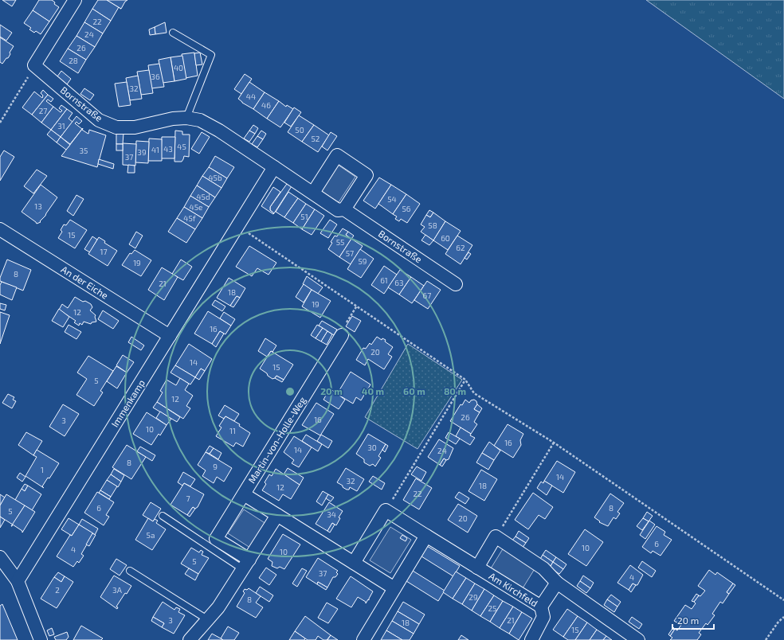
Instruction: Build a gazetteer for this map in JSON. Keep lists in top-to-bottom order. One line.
{"streets":{"street":["Bornstraße","An der Eiche","Immenkamp","Martin-von-Holle-Weg","Am Kirchfeld"]},"crossings":[["An der Eiche","Immenkamp"]],"house_numbers":["22","24","26","28","40","36","32","44","46","27","31","50","52","45","43","41","35","39","37","45b","45d","54","13","45e","56","51","45f","58","15","60","55","62","17","57","59","19","8","61","63","21","18","67","19","12","16","20","14","15","5","12","26","16","3","10","11","16","30","14","24","8","9","1","14","32","18","12","22","7","6","8","5","34","20","5a","6","10","4","10","5","37","4","2","3A","29","8","25","3","21","18","15"],"scale_bar":"20 m","rings":["20 m","40 m","60 m","80 m"]}
